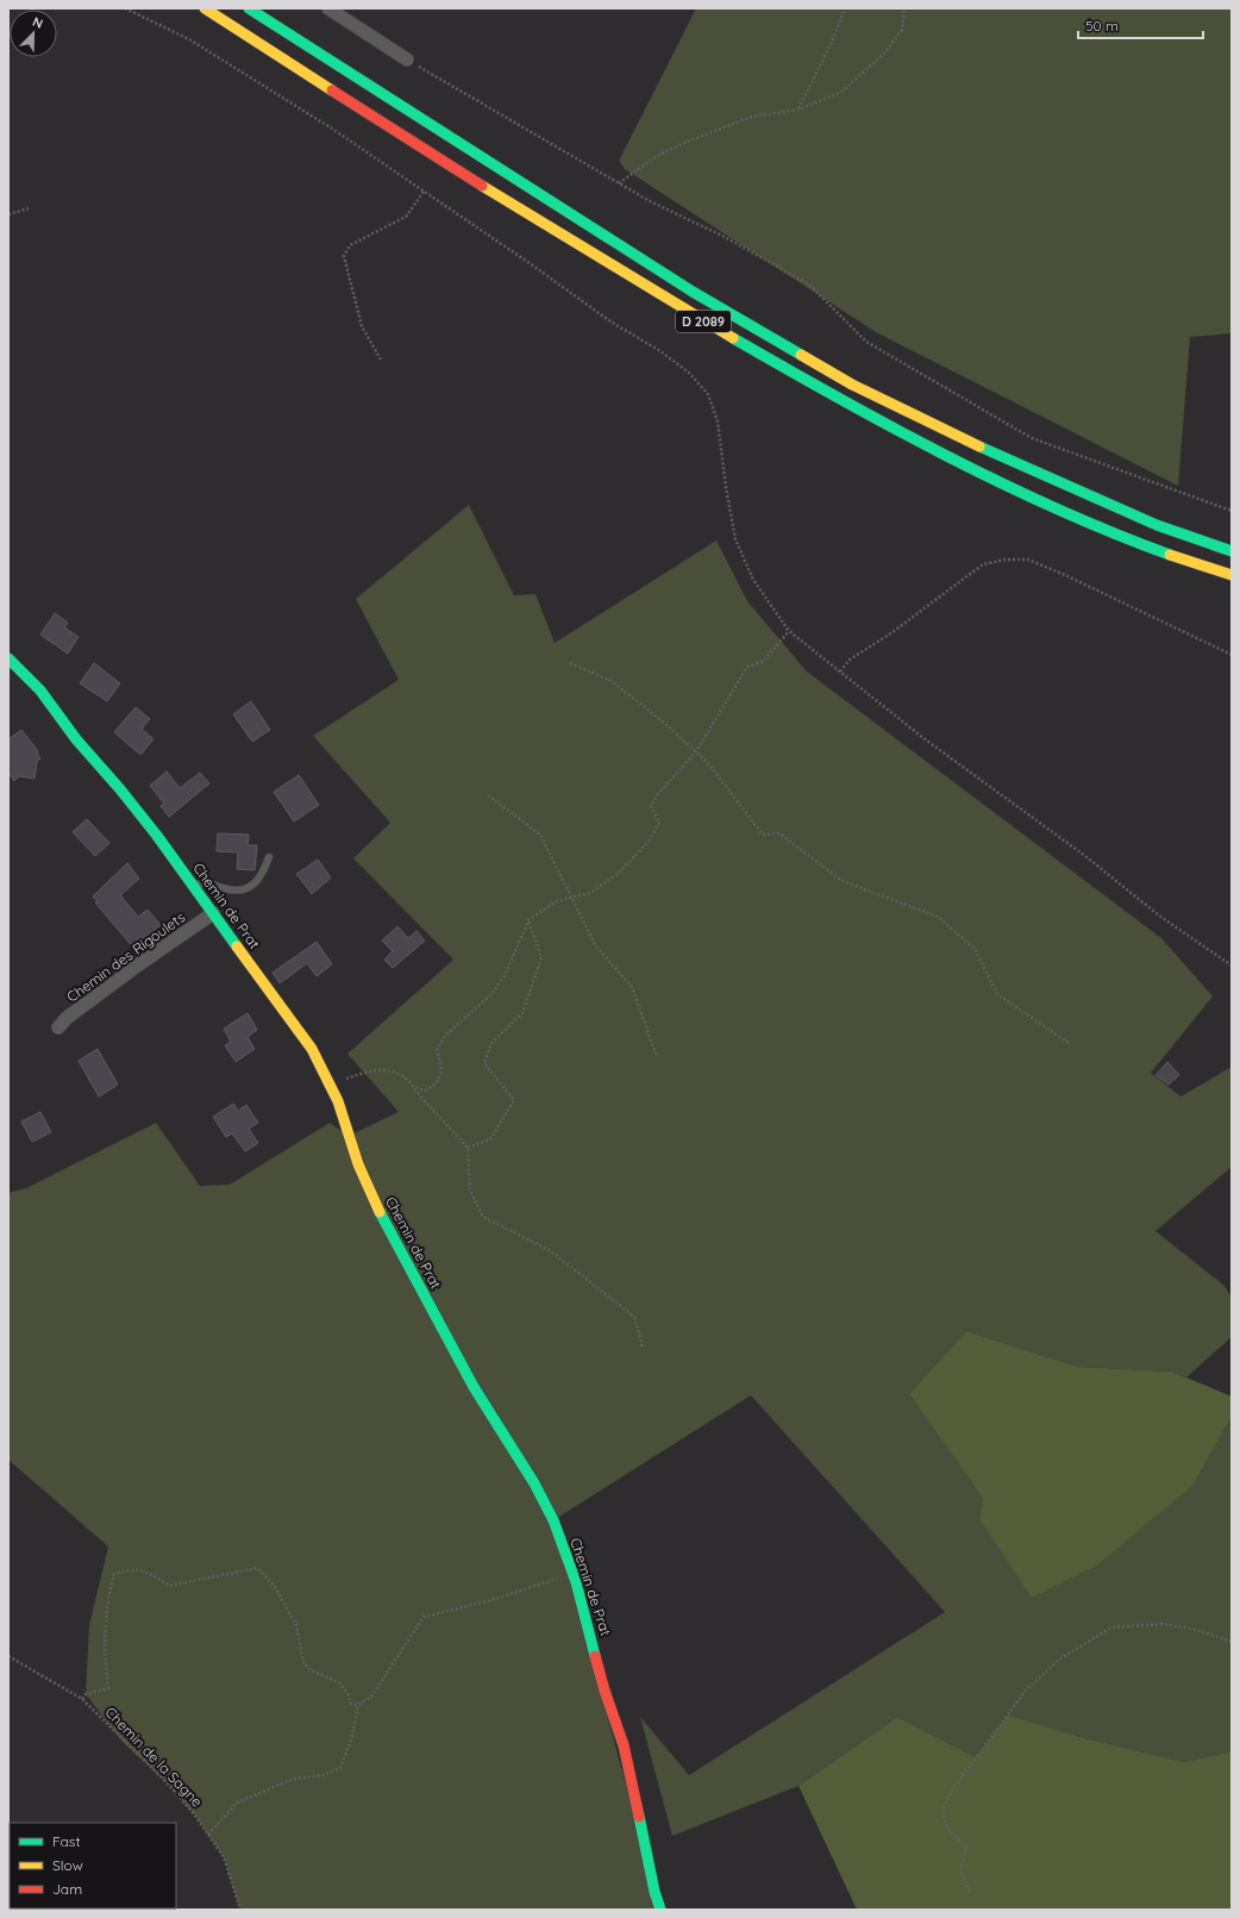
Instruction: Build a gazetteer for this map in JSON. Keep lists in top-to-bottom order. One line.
{"streets":{"main road":["D 2089","Chemin de Prat"],"street":["Chemin des Rigoulets"],"path":["Chemin de la Sagne"]},"crossings":[["Chemin de Prat","Chemin des Rigoulets"]],"legend":["Fast","Slow","Jam"],"scale_bar":"50 m","north":"top right"}
